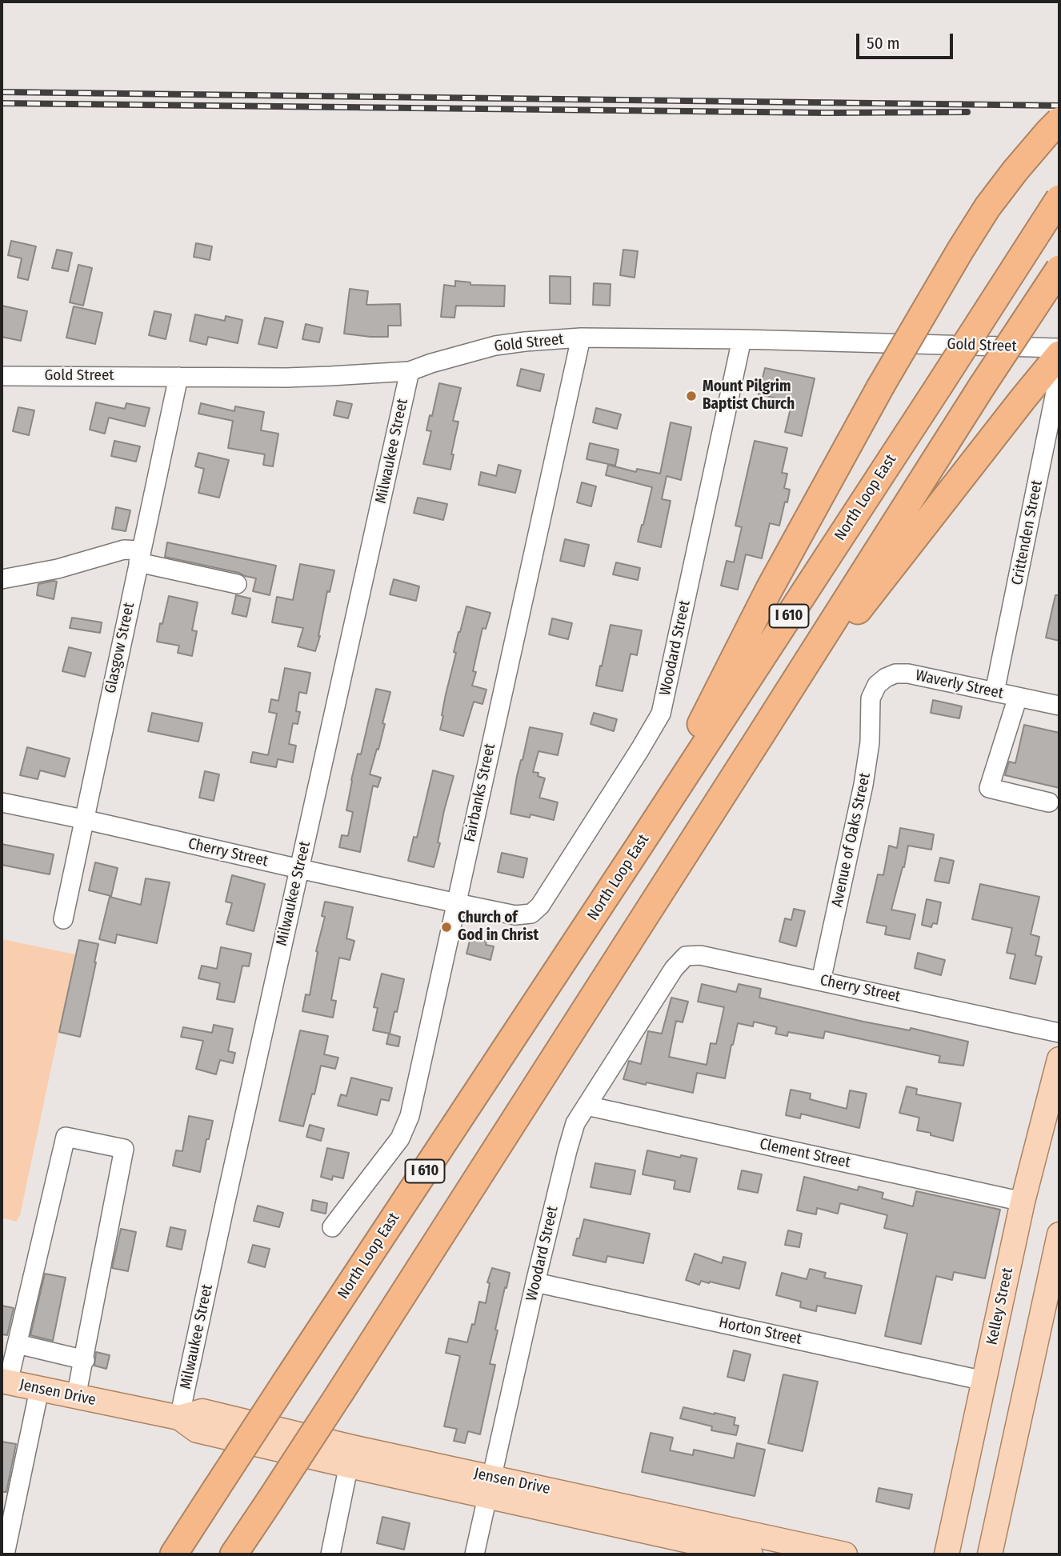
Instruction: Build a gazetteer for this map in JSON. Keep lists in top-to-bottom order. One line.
{"streets":{"highway":["North Loop East","I 610"],"main road":["Kelley Street","Jensen Drive"],"street":["Gold Street","Milwaukee Street","Crittenden Street","Glasgow Street","Woodard Street","Waverly Street","Fairbanks Street","Avenue of Oaks Street","Cherry Street","Clement Street","Horton Street"]},"crossings":[["Gold Street","Milwaukee Street"],["Gold Street","Glasgow Street"],["Gold Street","Woodard Street"],["Gold Street","Fairbanks Street"],["Milwaukee Street","Cherry Street"],["Milwaukee Street","Jensen Drive"],["Crittenden Street","Waverly Street"],["Glasgow Street","Cherry Street"],["Woodard Street","Cherry Street"],["Woodard Street","Clement Street"],["Woodard Street","Horton Street"],["Woodard Street","Jensen Drive"],["Waverly Street","Avenue of Oaks Street"],["Fairbanks Street","Cherry Street"],["Avenue of Oaks Street","Cherry Street"],["Clement Street","Kelley Street"],["Kelley Street","Horton Street"]],"places":["Mount Pilgrim Baptist Church","Church of God in Christ"],"scale_bar":"50 m"}
